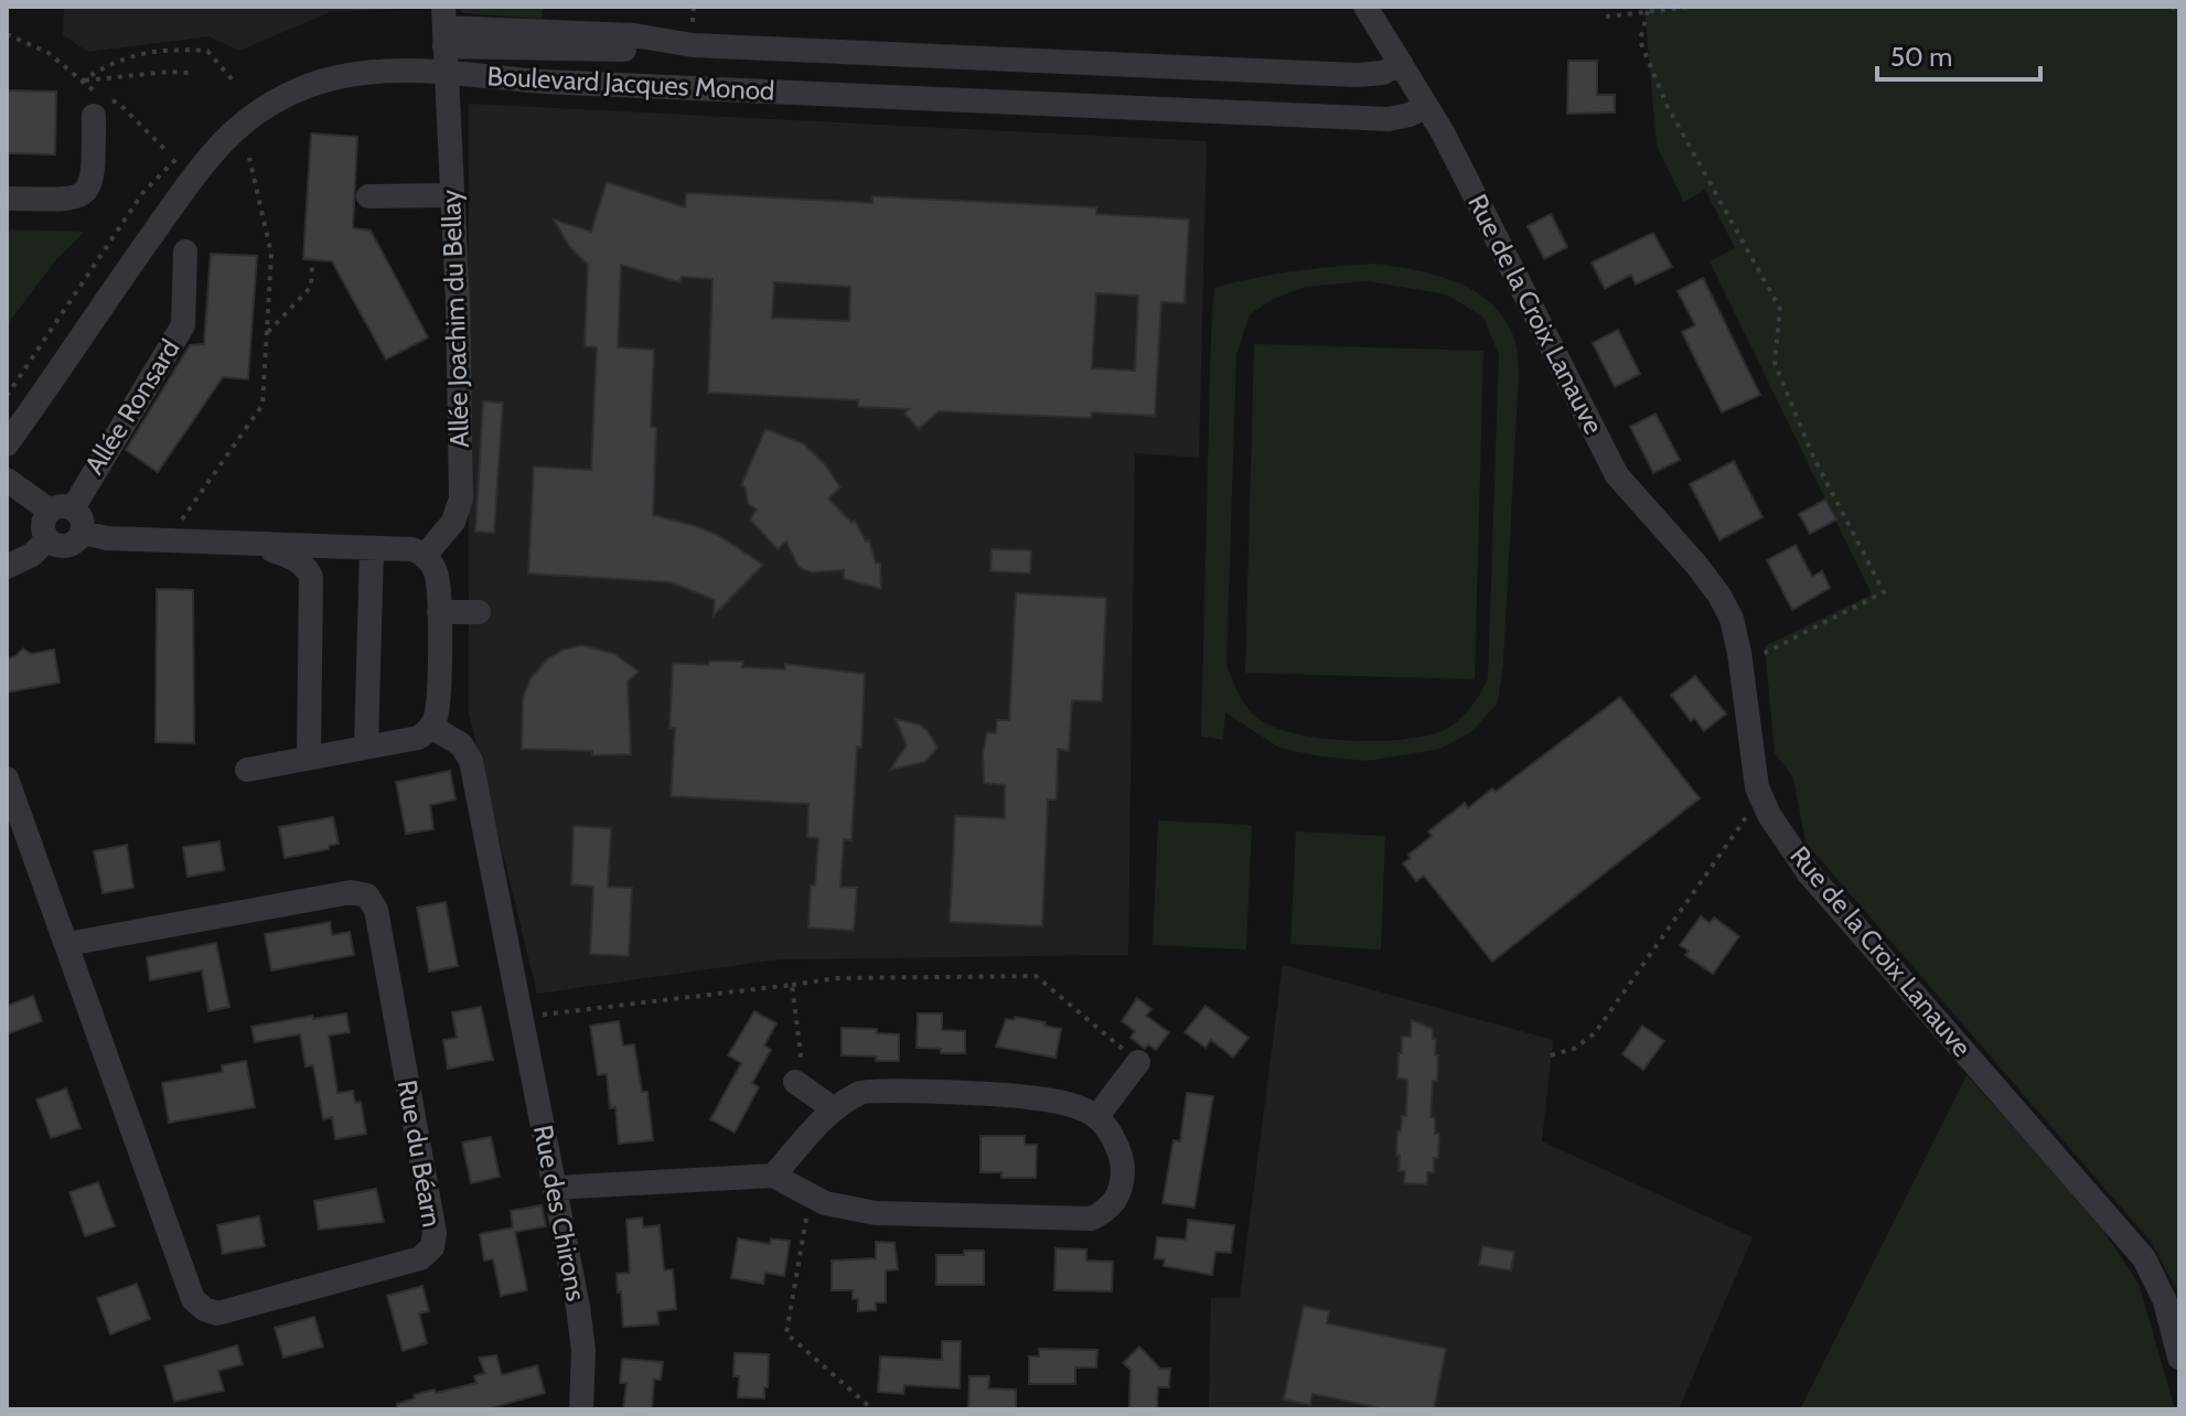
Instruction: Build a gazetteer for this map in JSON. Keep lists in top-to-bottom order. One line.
{"streets":{"street":["Boulevard Jacques Monod","Rue de la Croix Lanauve","Allée Joachim du Bellay","Allée Ronsard","Rue du Béarn","Rue des Chirons"]},"crossings":[["Boulevard Jacques Monod","Rue de la Croix Lanauve"],["Boulevard Jacques Monod","Allée Joachim du Bellay"]],"scale_bar":"50 m"}
